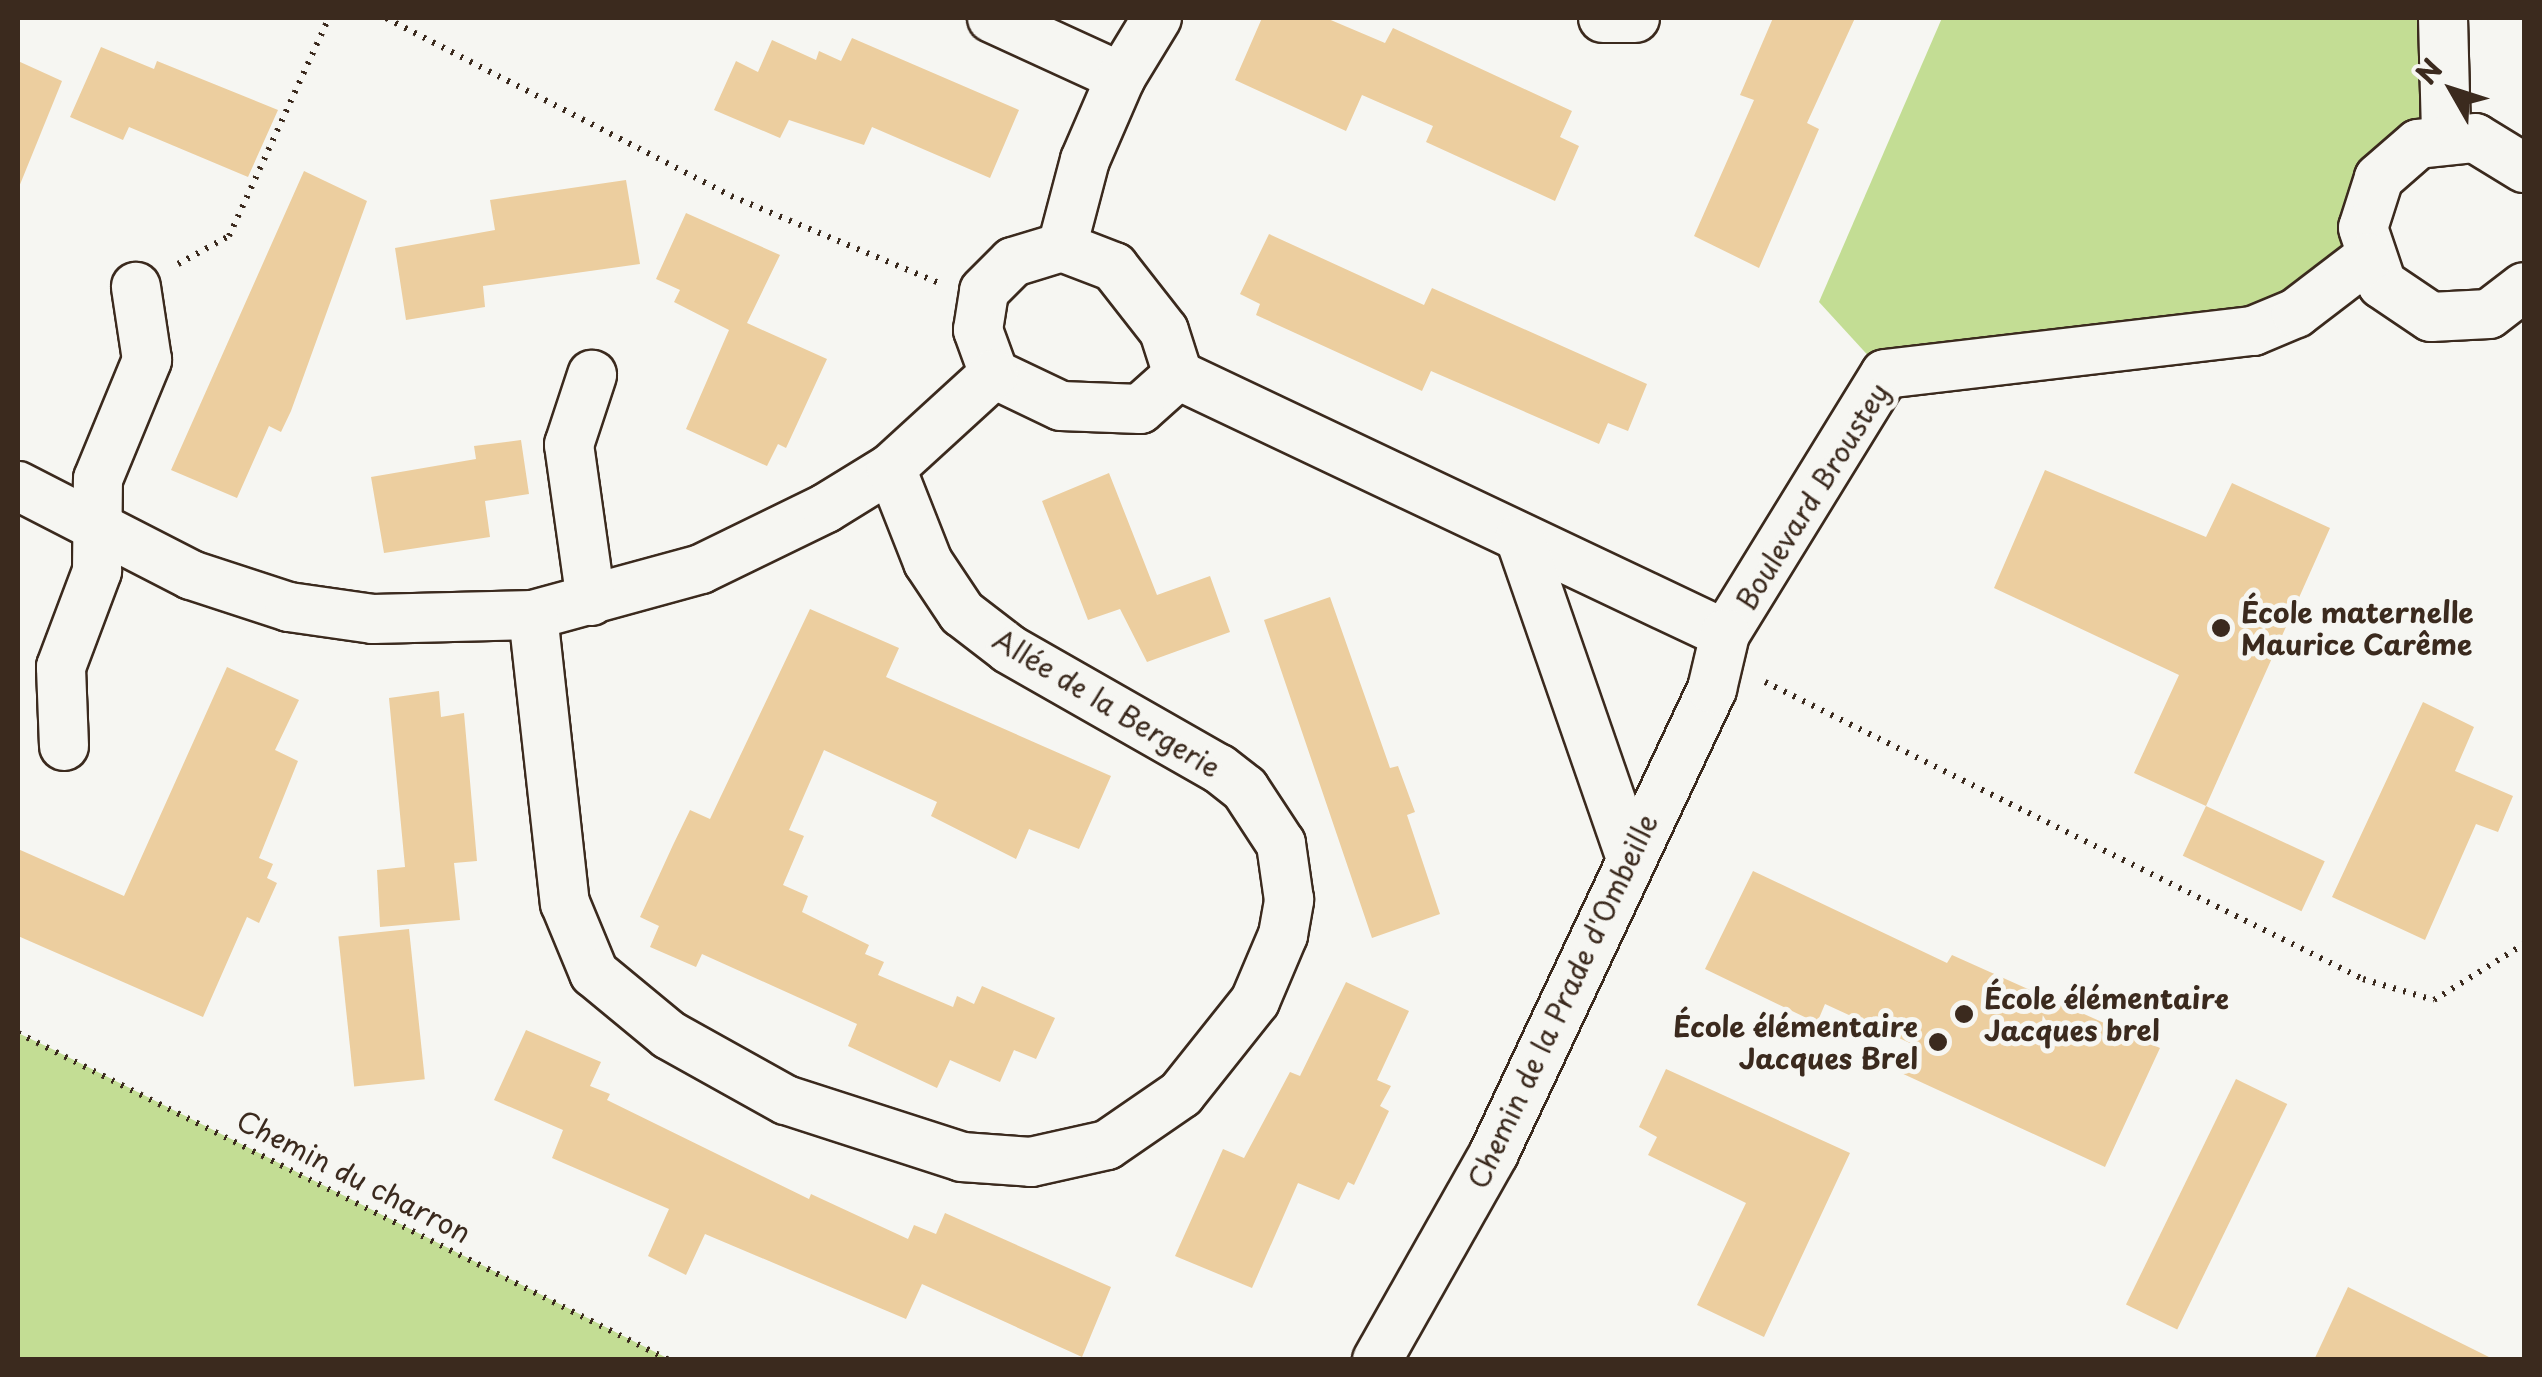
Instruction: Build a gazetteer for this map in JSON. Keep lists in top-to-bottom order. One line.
{"streets":{"street":["Boulevard Broustey","Allée de la Bergerie","Chemin de la Prade d'Ombeille"],"path":["Chemin du charron"]},"crossings":[["Boulevard Broustey","Chemin de la Prade d'Ombeille"]],"places":["École maternelle Maurice Carême","École élémentaire Jacques brel","École élémentaire Jacques Brel"],"north":"top left"}
